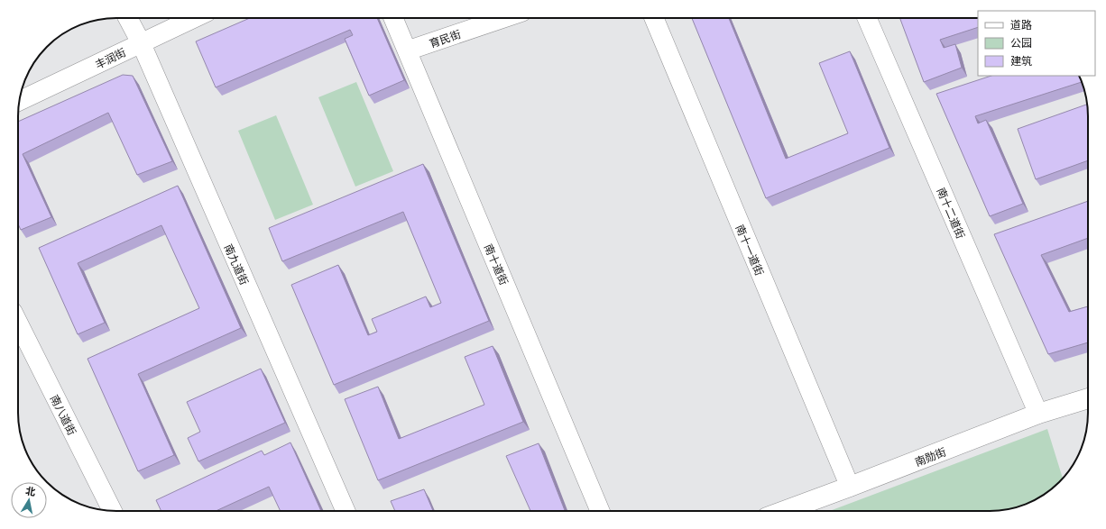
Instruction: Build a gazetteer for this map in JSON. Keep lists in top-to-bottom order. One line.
{"streets":{"main road":["南勋街"],"street":["育民街","丰润街","南十二道街","南十一道街","南九道街","南十道街","南八道街"]},"crossings":[["育民街","南十道街"],["丰润街","南九道街"],["南十二道街","南勋街"],["南十一道街","南勋街"]],"legend":["道路","公园","建筑"],"north":"top"}
